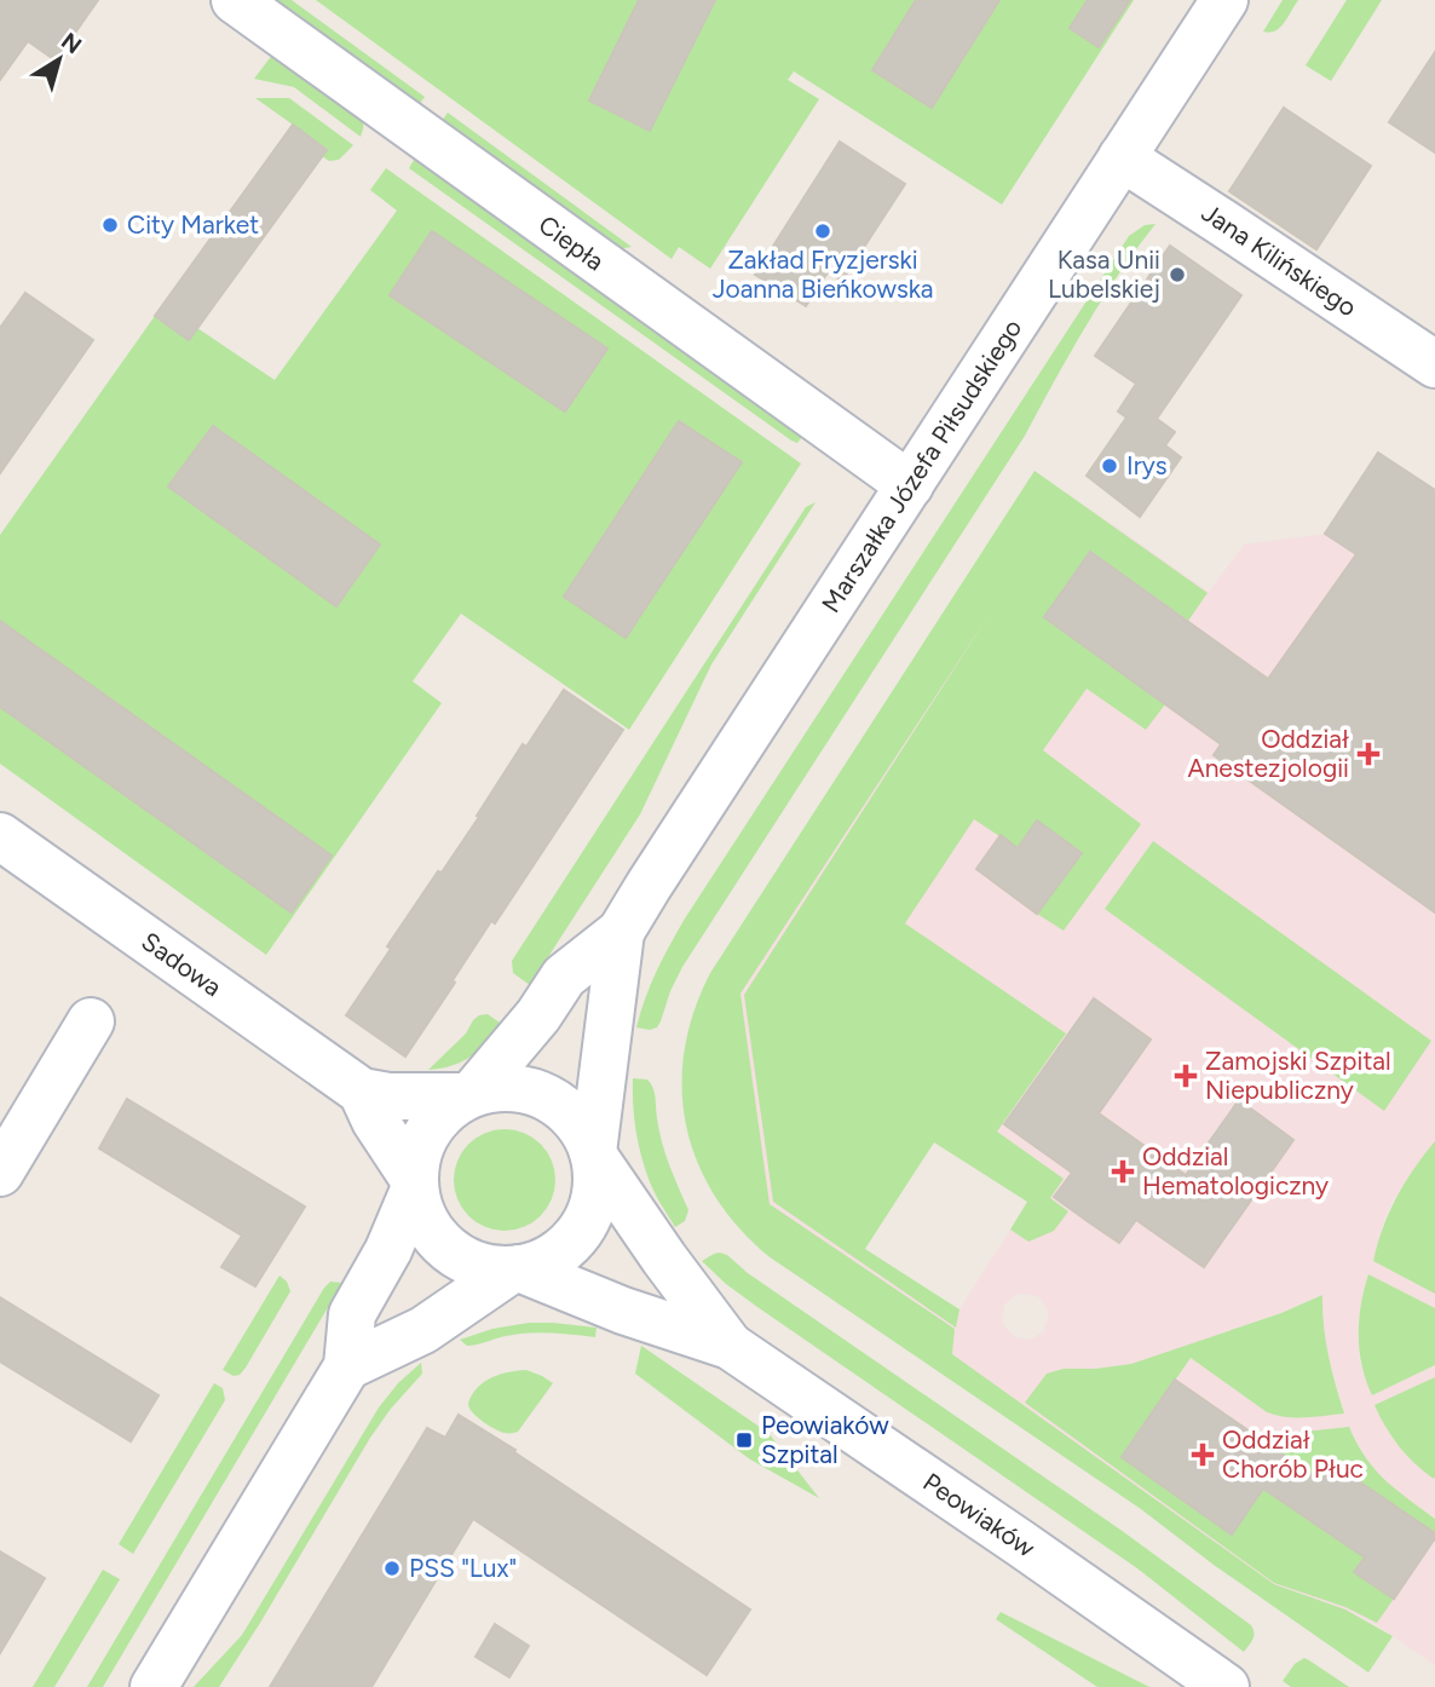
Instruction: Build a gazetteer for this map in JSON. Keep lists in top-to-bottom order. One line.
{"streets":{"street":["Ciepła","Jana Kilińskiego","Marszałka Józefa Piłsudskiego","Sadowa","Peowiaków"]},"crossings":[["Ciepła","Marszałka Józefa Piłsudskiego"],["Jana Kilińskiego","Marszałka Józefa Piłsudskiego"],["Marszałka Józefa Piłsudskiego","Sadowa"],["Marszałka Józefa Piłsudskiego","Peowiaków"],["Sadowa","Peowiaków"]],"places":{"other":["City Market","Zakład Fryzjerski Joanna Bieńkowska","Kasa Unii Lubelskiej","Irys","PSS \"Lux\""],"health":["Oddział Anestezjologii","Zamojski Szpital Niepubliczny","Oddzial Hematologiczny","Oddział Chorób Płuc"],"transit":["Peowiaków Szpital"]},"north":"top right"}
